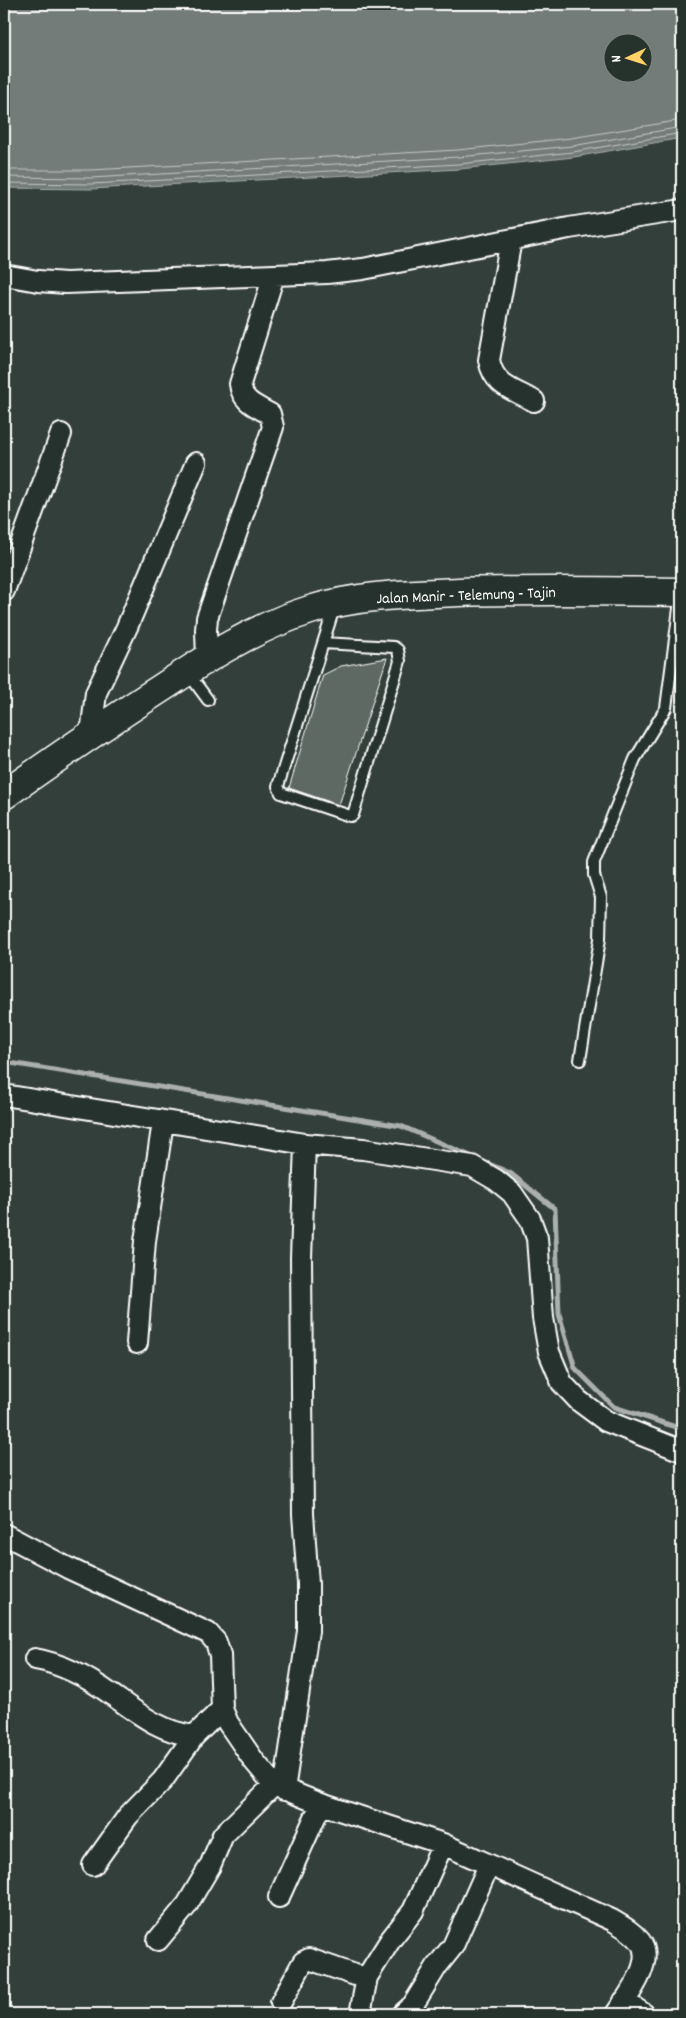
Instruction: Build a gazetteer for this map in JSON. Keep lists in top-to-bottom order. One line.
{"streets":{"main road":["Jalan Manir - Telemung - Tajin"]},"north":"left"}
